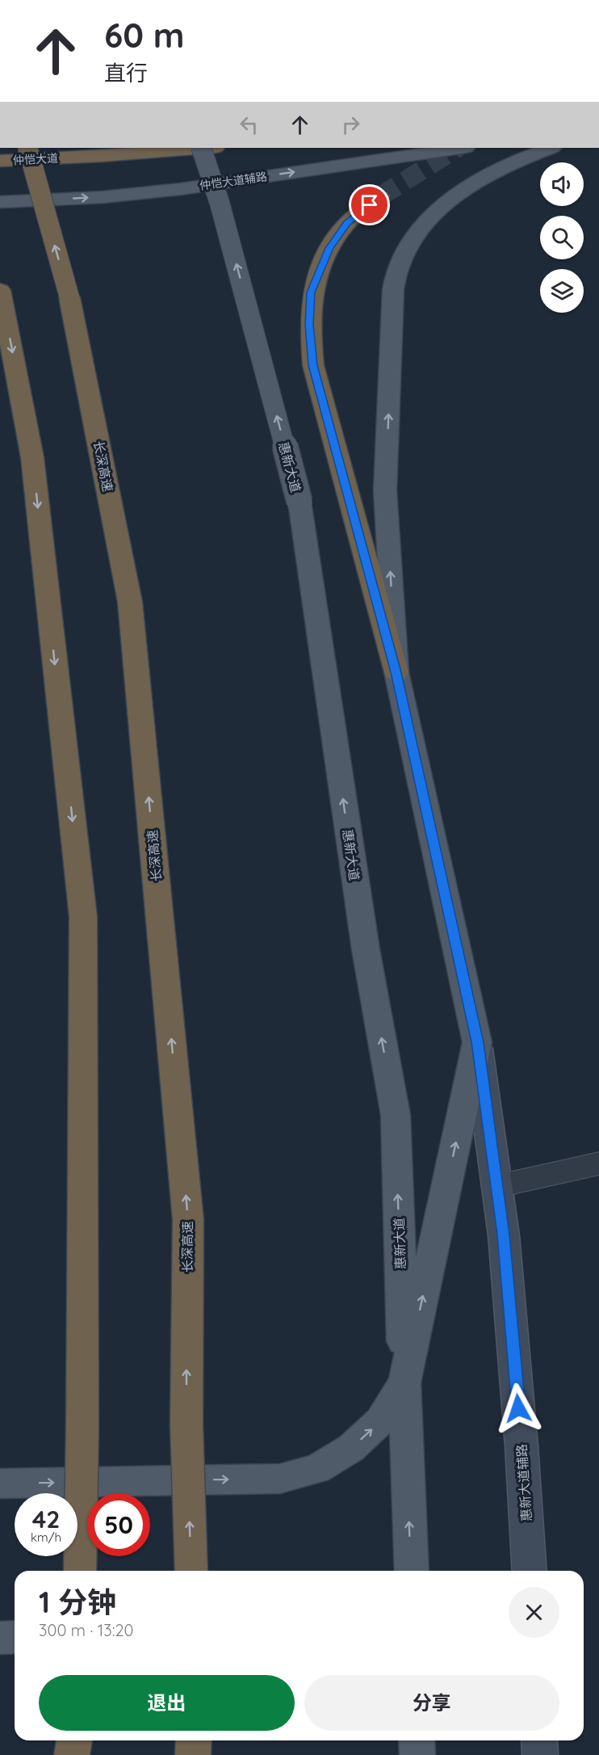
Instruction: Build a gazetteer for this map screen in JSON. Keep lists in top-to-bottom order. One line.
{"streets":{"highway":["仲恺大道","长深高速"],"main road":["仲恺大道辅路","惠新大道","惠新大道辅路"]},"one_way":["仲恺大道辅路"],"page":{"turn":["60 m","直行"],"speed":"42 km/h","limit":"50","heading":["1 分钟","300 m · 13:20"],"buttons":["退出","分享"]}}
